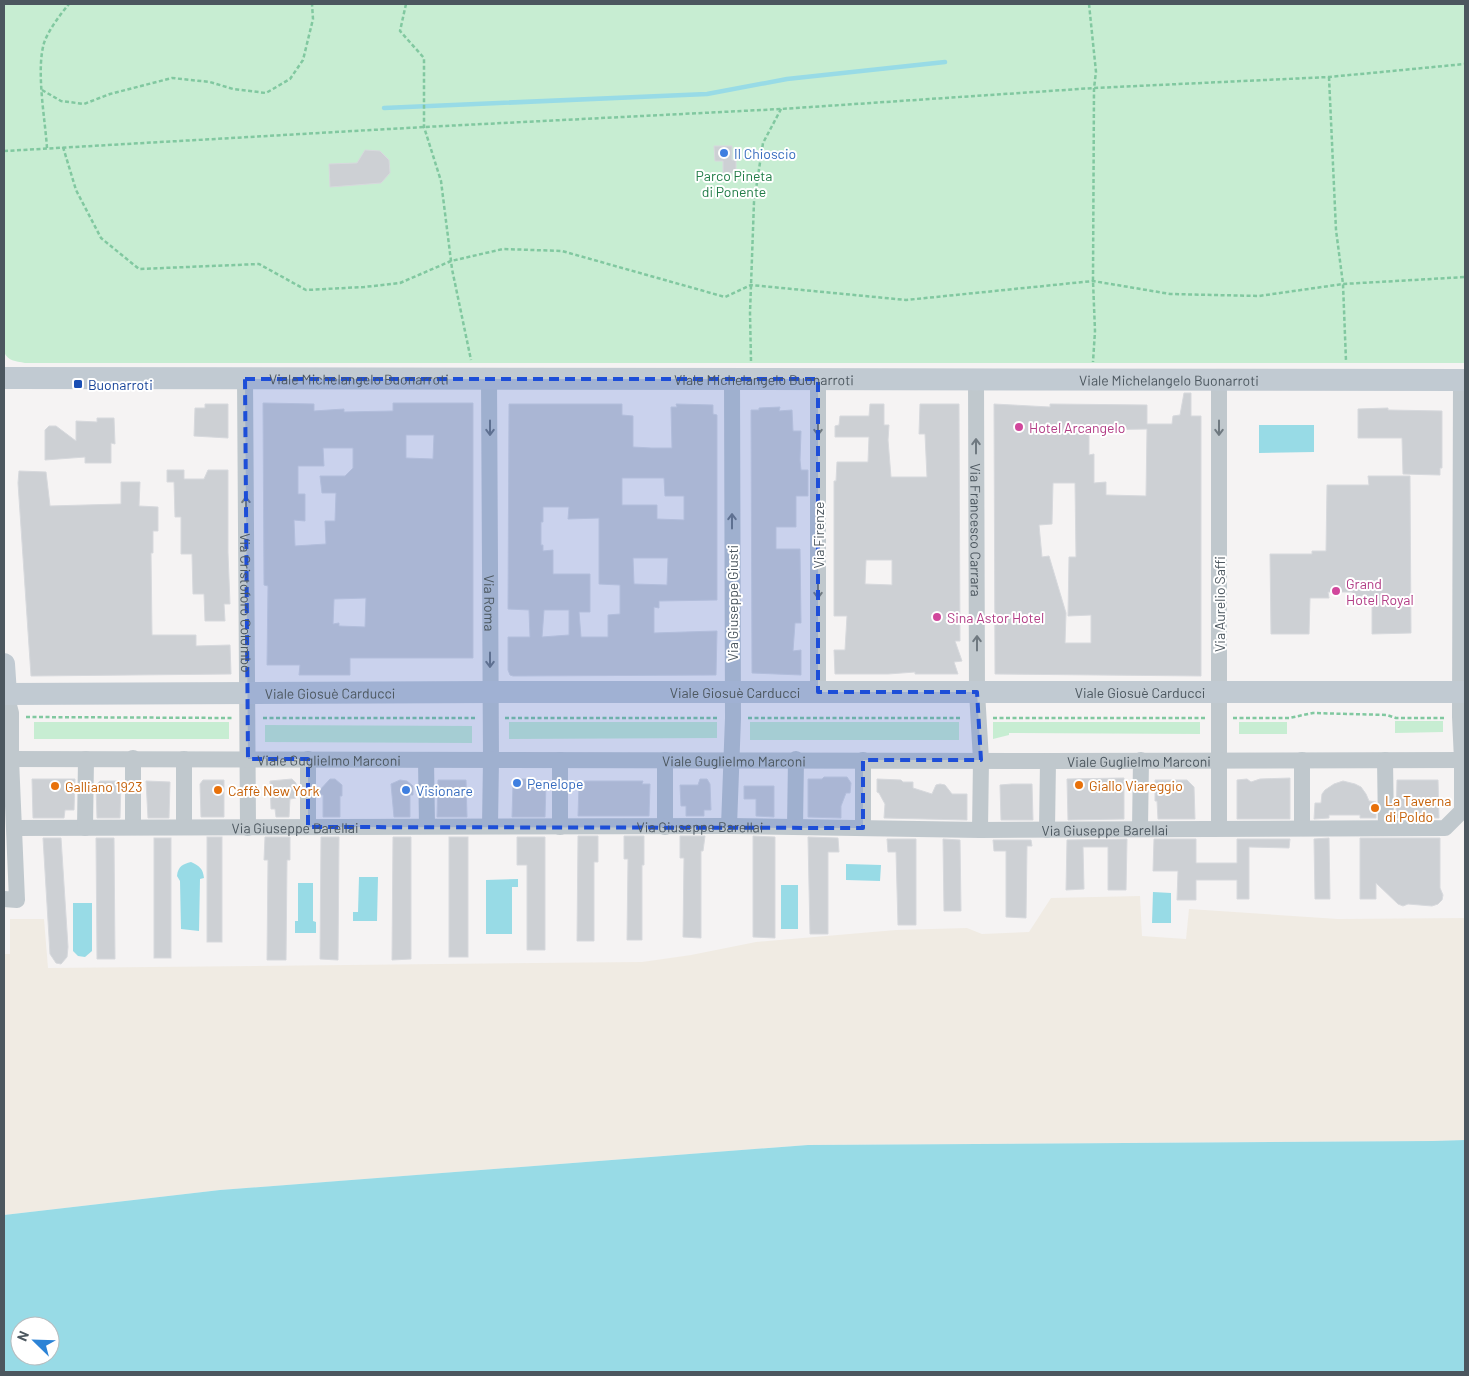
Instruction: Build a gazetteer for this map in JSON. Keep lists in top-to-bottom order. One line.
{"streets":{"street":["Viale Michelangelo Buonarroti","Via Francesco Carrara","Via Firenze","Via Cristoforo Colombo","Via Roma","Via Giuseppe Giusti","Via Aurelio Saffi","Viale Giosuè Carducci","Viale Guglielmo Marconi","Via Giuseppe Barellai"]},"crossings":[["Viale Michelangelo Buonarroti","Via Francesco Carrara"],["Viale Michelangelo Buonarroti","Via Firenze"],["Viale Michelangelo Buonarroti","Via Cristoforo Colombo"],["Viale Michelangelo Buonarroti","Via Roma"],["Viale Michelangelo Buonarroti","Via Giuseppe Giusti"],["Viale Michelangelo Buonarroti","Via Aurelio Saffi"],["Via Francesco Carrara","Viale Giosuè Carducci"],["Via Francesco Carrara","Viale Guglielmo Marconi"],["Via Francesco Carrara","Via Giuseppe Barellai"],["Via Firenze","Viale Giosuè Carducci"],["Via Cristoforo Colombo","Viale Giosuè Carducci"],["Via Cristoforo Colombo","Viale Guglielmo Marconi"],["Via Cristoforo Colombo","Via Giuseppe Barellai"],["Via Roma","Viale Giosuè Carducci"],["Via Roma","Viale Guglielmo Marconi"],["Via Roma","Via Giuseppe Barellai"],["Via Giuseppe Giusti","Viale Giosuè Carducci"],["Via Giuseppe Giusti","Viale Guglielmo Marconi"],["Via Giuseppe Giusti","Via Giuseppe Barellai"],["Via Aurelio Saffi","Viale Giosuè Carducci"],["Via Aurelio Saffi","Viale Guglielmo Marconi"],["Via Aurelio Saffi","Via Giuseppe Barellai"]],"one_way":["Via Francesco Carrara","Via Firenze","Via Cristoforo Colombo","Via Roma","Via Giuseppe Giusti","Via Aurelio Saffi"],"parks":["Parco Pineta di Ponente"],"places":{"other":["Il Chioscio","Hotel Arcangelo","Grand Hotel Royal","Sina Astor Hotel","Penelope","Giallo Viareggio","Galliano 1923","Caffè New York","Visionare","La Taverna di Poldo"],"transit":["Buonarroti"]},"north":"top left"}
